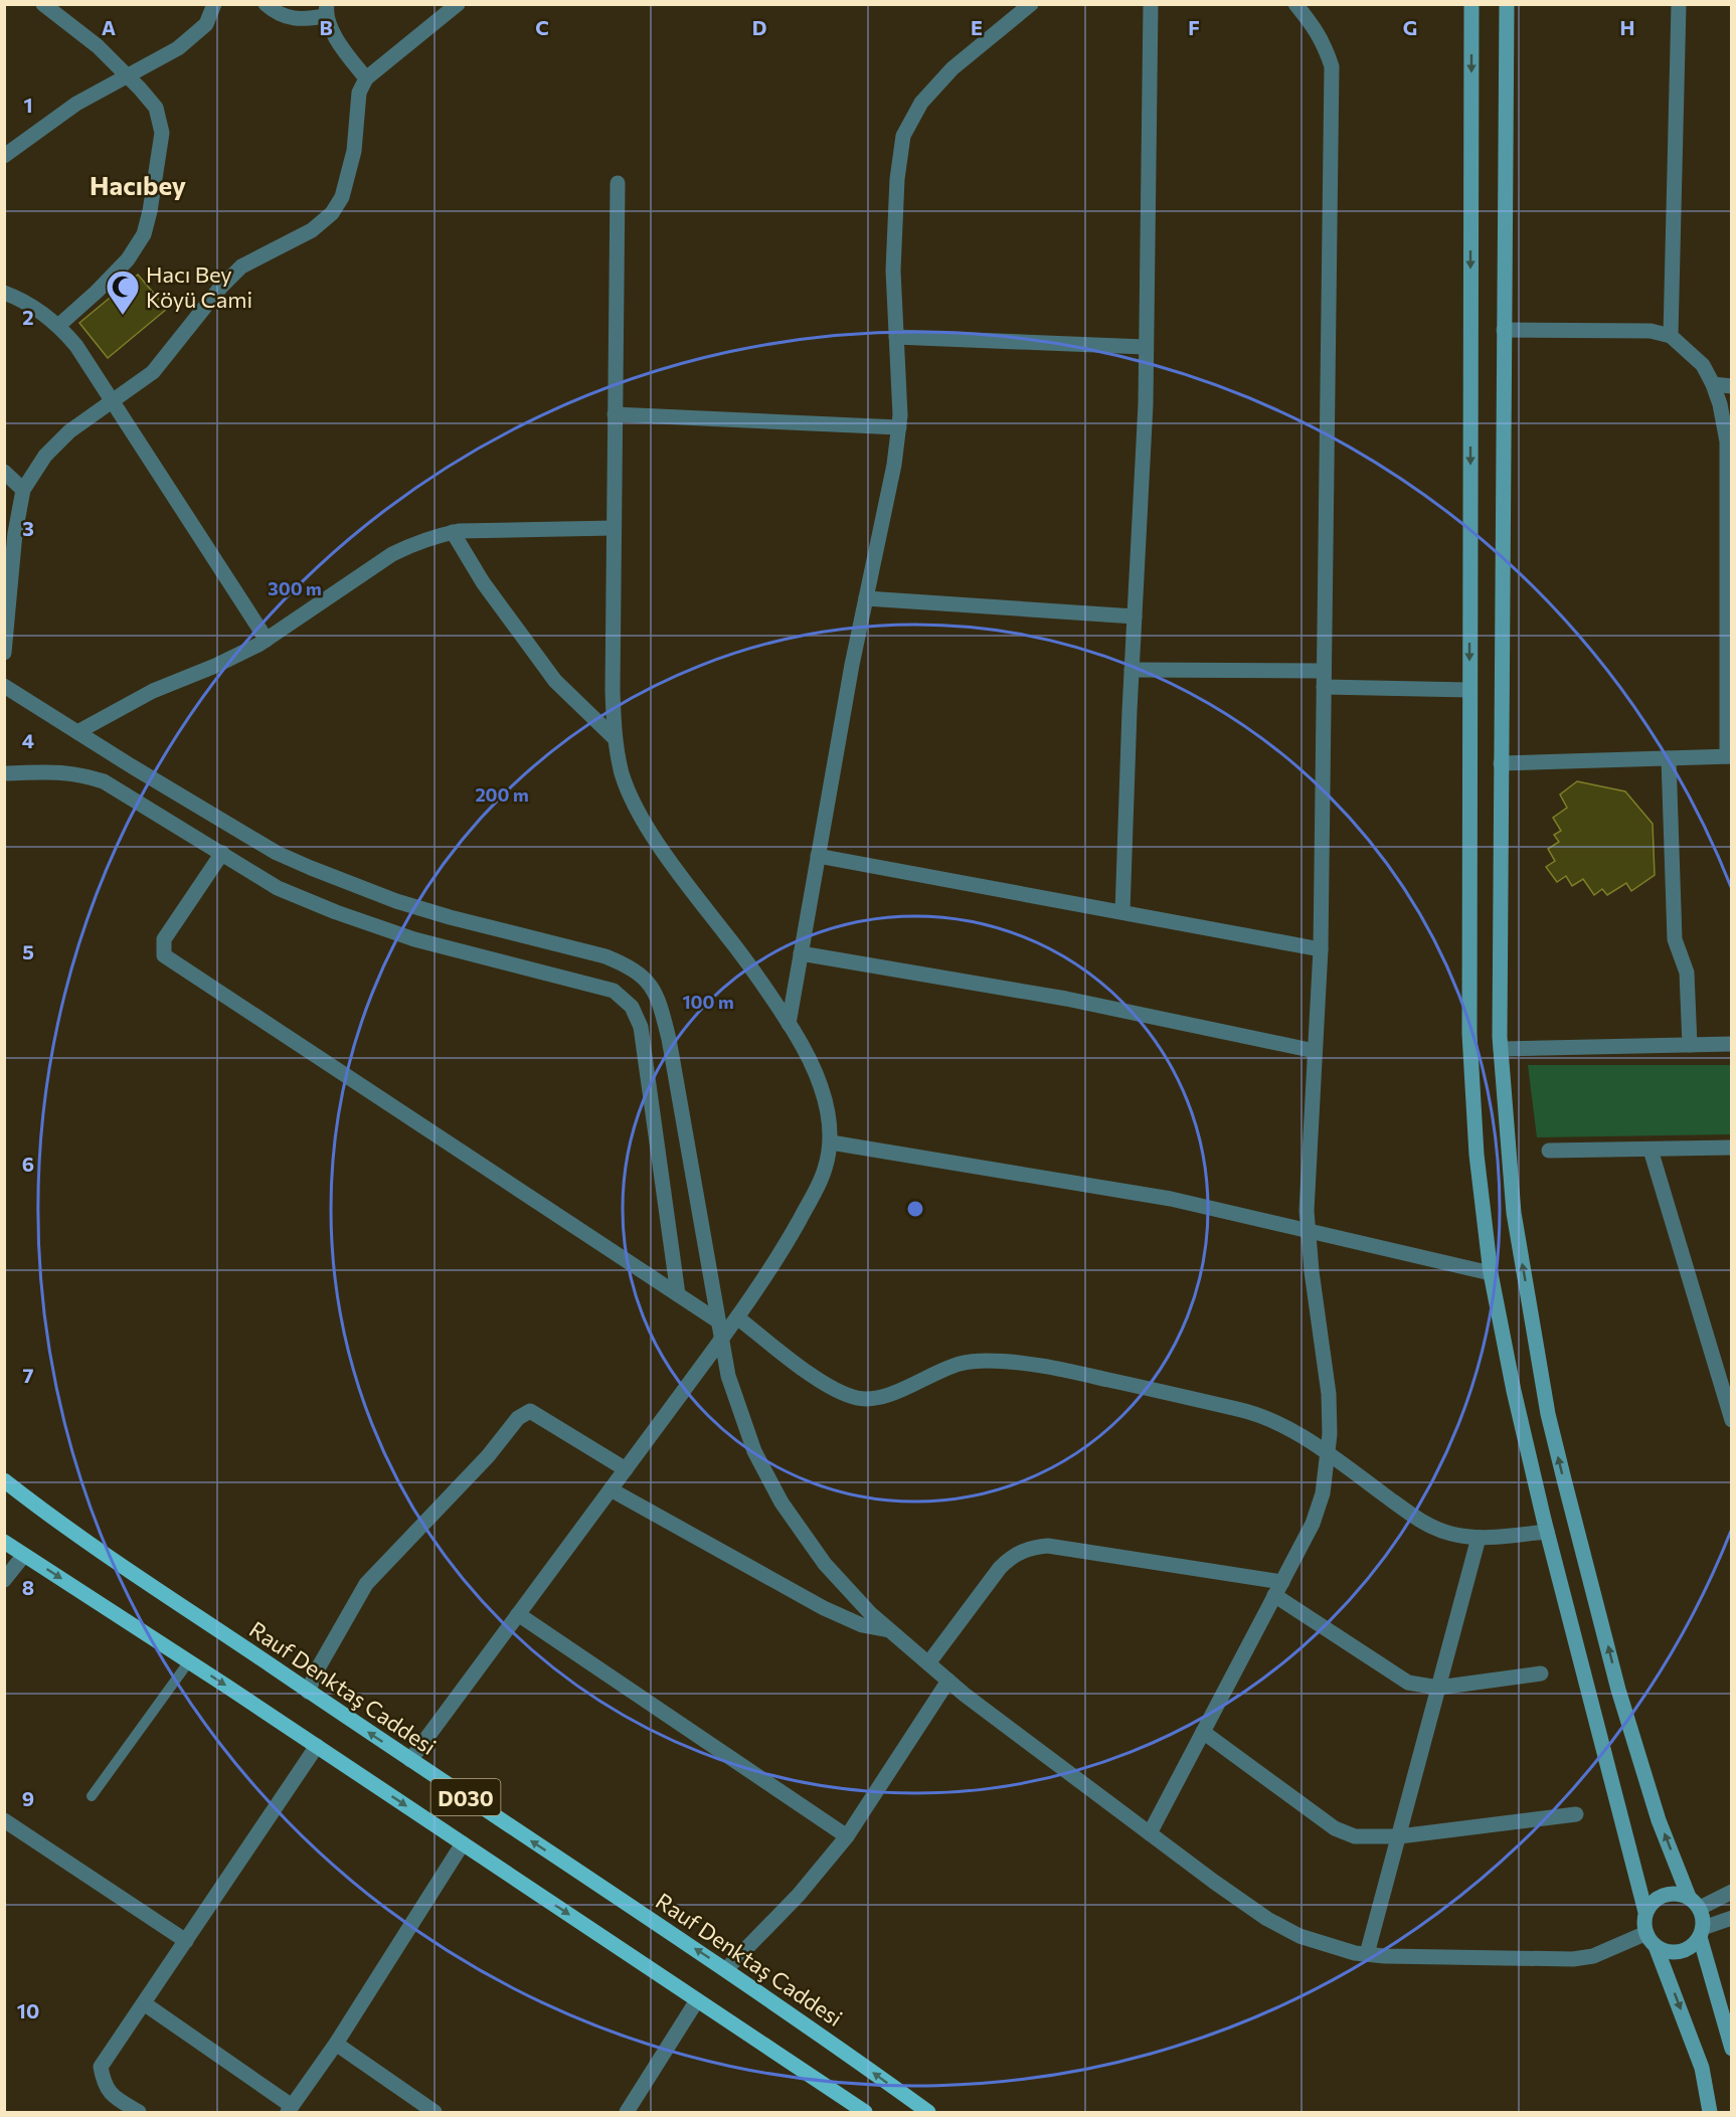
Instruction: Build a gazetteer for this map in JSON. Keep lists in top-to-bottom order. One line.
{"streets":{"main road":["Rauf Denktaş Caddesi","D030"]},"districts":["Hacıbey"],"places":{"mosque":["Hacı Bey Köyü Cami"]},"grid":{"columns":["A","B","C","D","E","F","G","H"],"rows":["1","2","3","4","5","6","7","8","9","10"]},"rings":["300 m","200 m","100 m"]}
